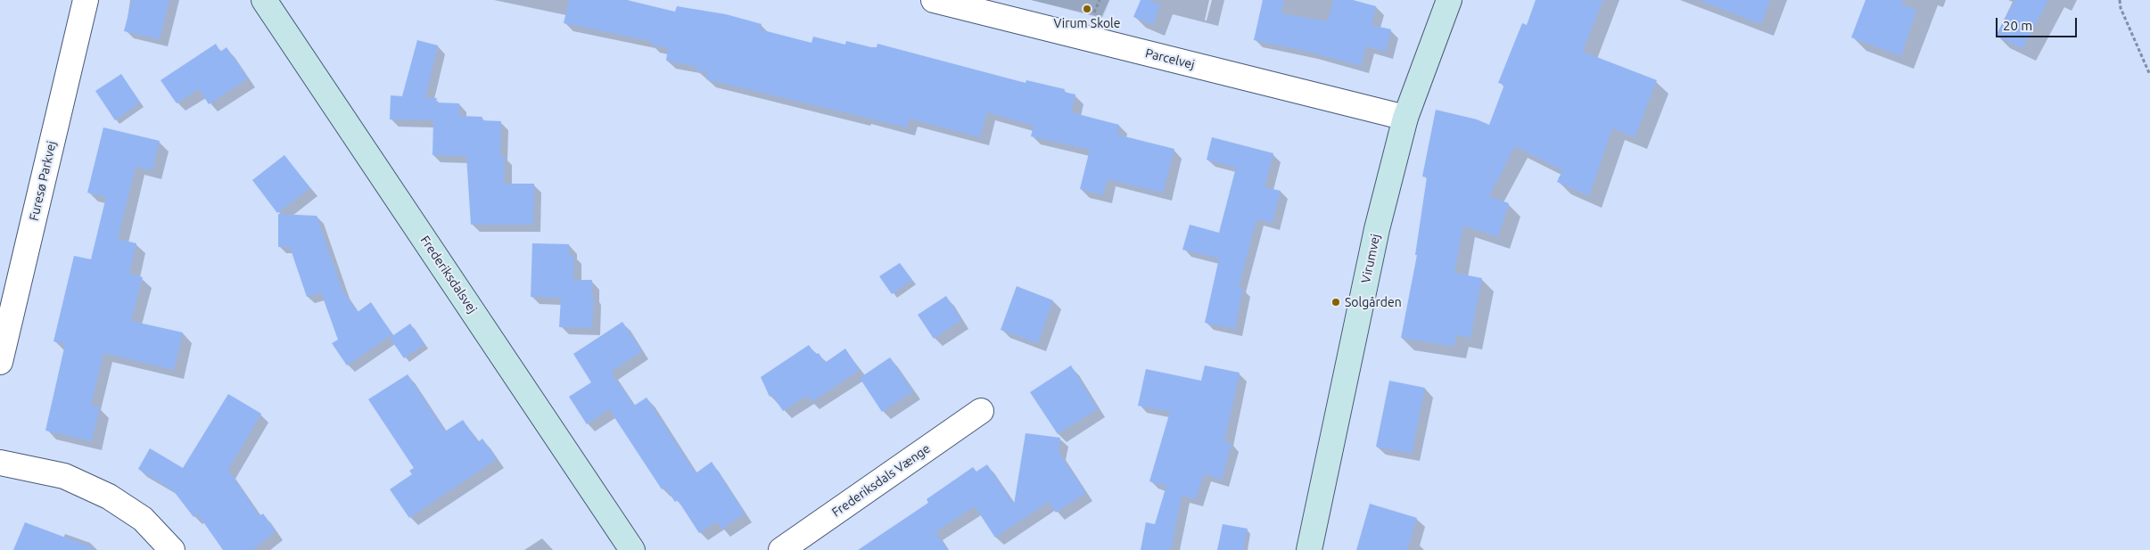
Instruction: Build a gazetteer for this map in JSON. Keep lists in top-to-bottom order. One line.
{"streets":{"street":["Parcelvej","Furesø Parkvej","Virumvej","Frederiksdalsvej","Frederiksdals Vænge"]},"crossings":[["Parcelvej","Virumvej"]],"places":["Virum Skole","Solgården"],"scale_bar":"20 m"}
